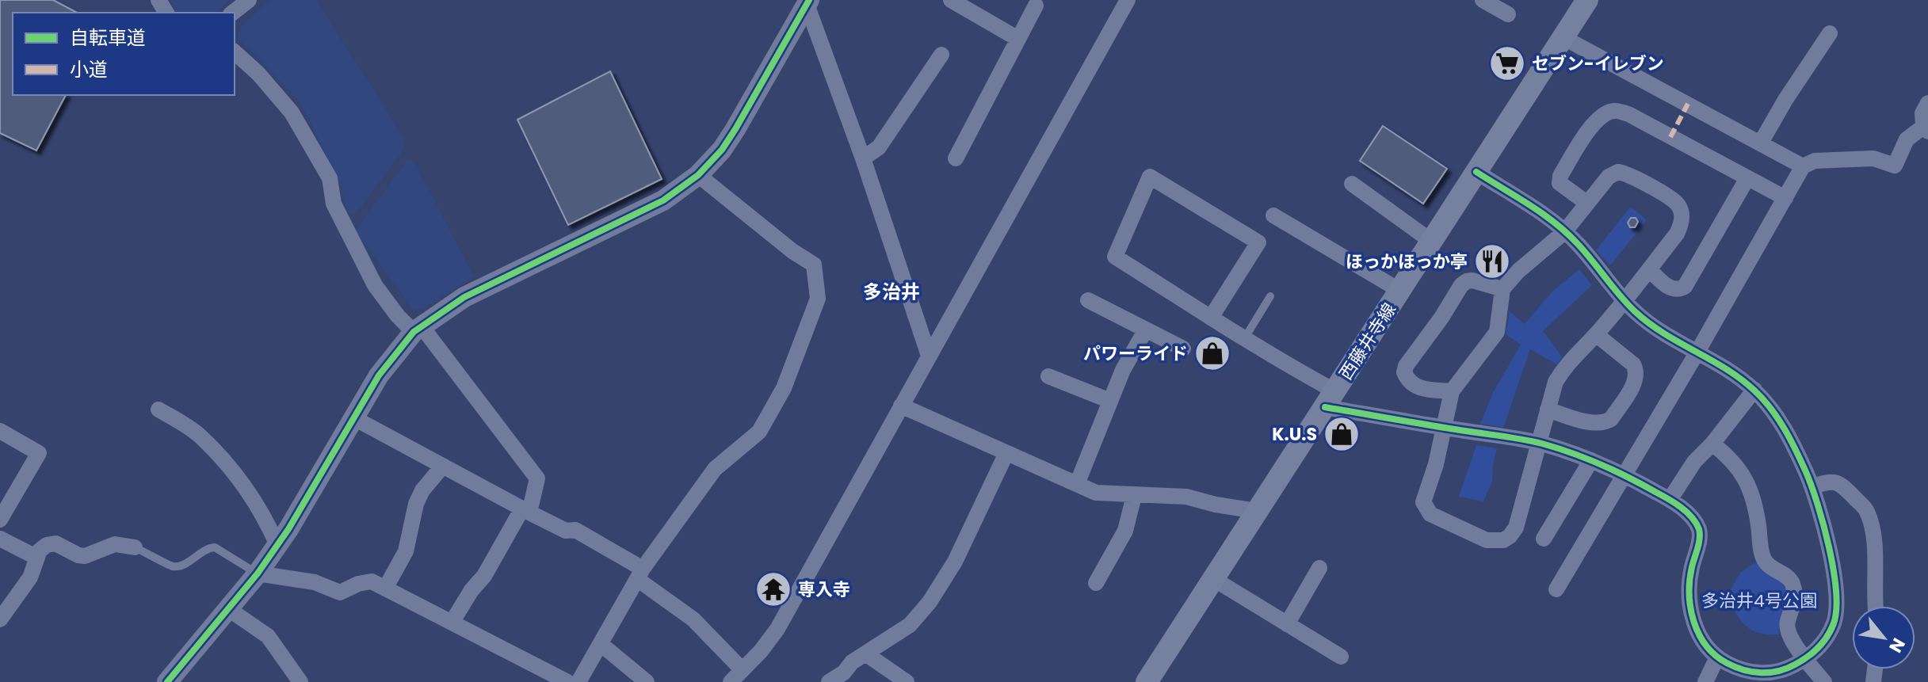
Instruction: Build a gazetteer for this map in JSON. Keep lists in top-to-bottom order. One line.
{"streets":{"main road":["西藤井寺線"]},"districts":["多治井"],"parks":["多治井4号公園"],"places":{"supermarket":["セブン-イレブン"],"restaurant":["ほっかほっか亭"],"shop":["パワーライド","K.U.S"],"temple":["専入寺"]},"legend":["自転車道","小道"],"north":"bottom right"}
